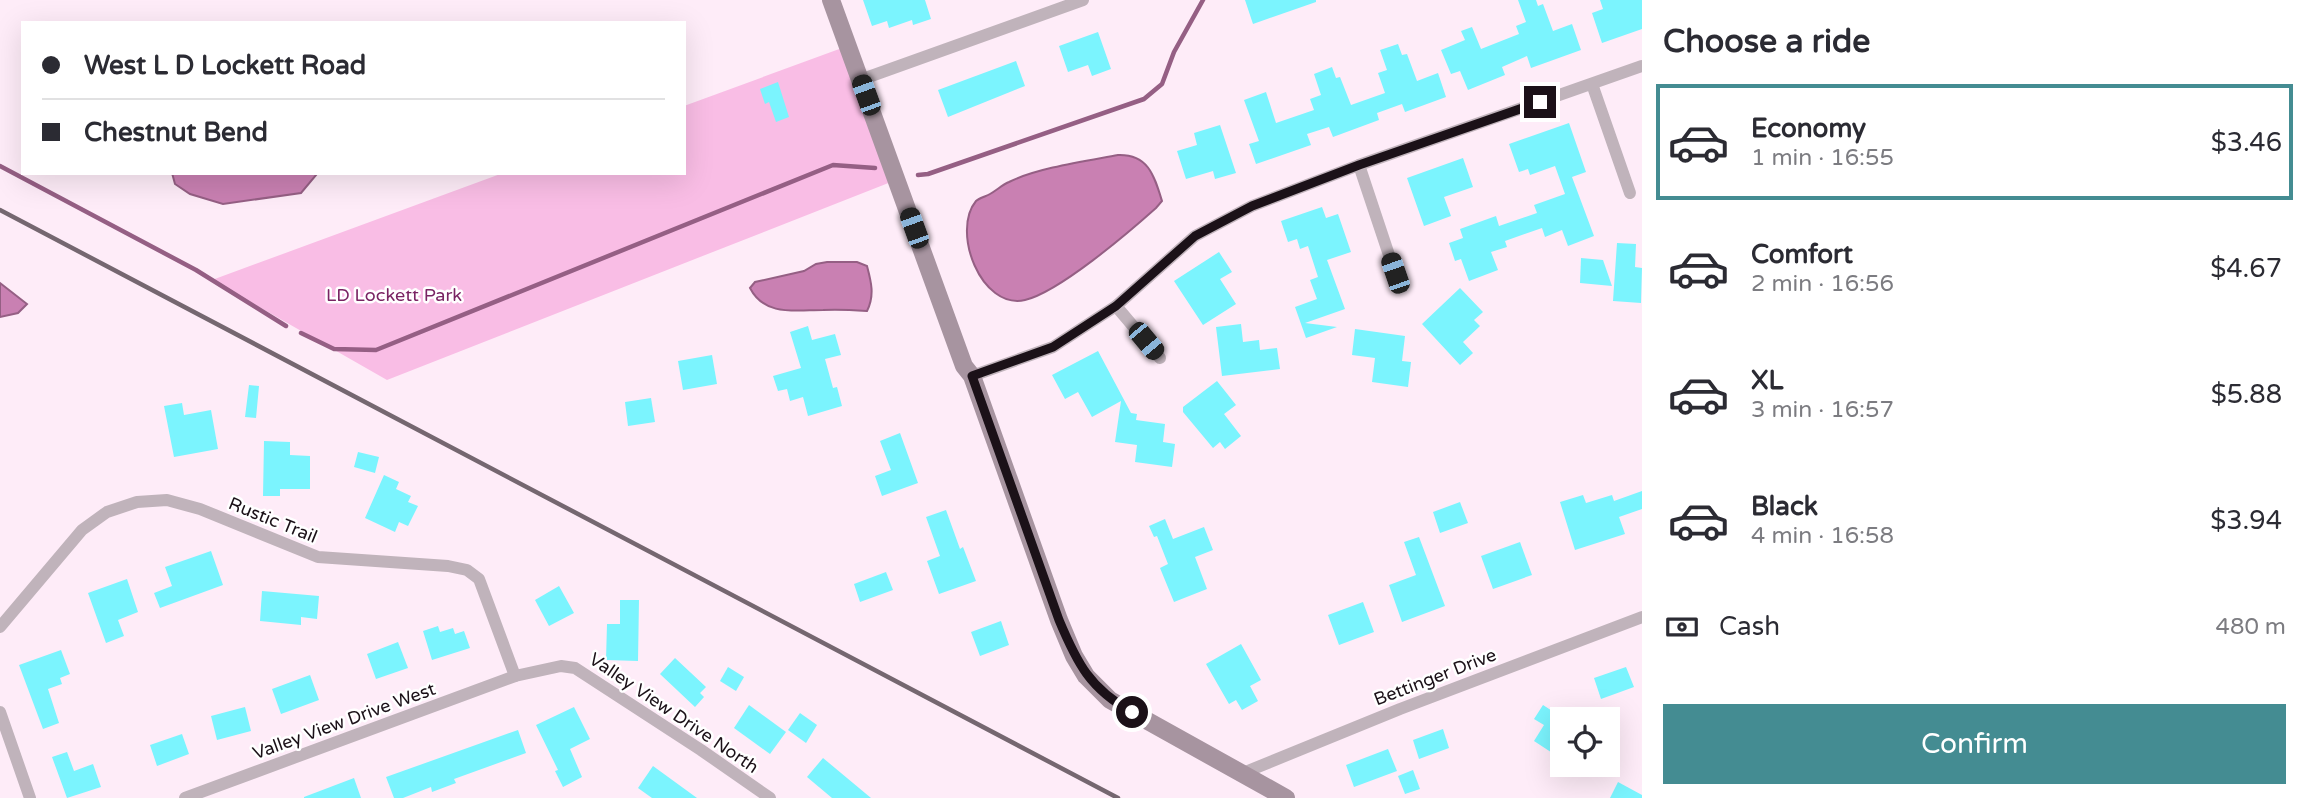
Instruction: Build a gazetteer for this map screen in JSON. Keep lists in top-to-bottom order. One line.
{"streets":{"street":["Rustic Trail","Bettinger Drive","Valley View Drive North","Valley View Drive West"]},"crossings":[["Rustic Trail","Valley View Drive North"],["Rustic Trail","Valley View Drive West"],["Valley View Drive North","Valley View Drive West"]],"parks":["LD Lockett Park"],"page":{"heading":"Choose a ride","banner":["West L D Lockett Road","Chestnut Bend"],"list":[{"name":"Economy","note":"1 min · 16:55","value":"$3.46"},{"name":"Comfort","note":"2 min · 16:56","value":"$4.67"},{"name":"XL","note":"3 min · 16:57","value":"$5.88"},{"name":"Black","note":"4 min · 16:58","value":"$3.94"}],"pay":["Cash","480 m"],"buttons":"Confirm"}}
